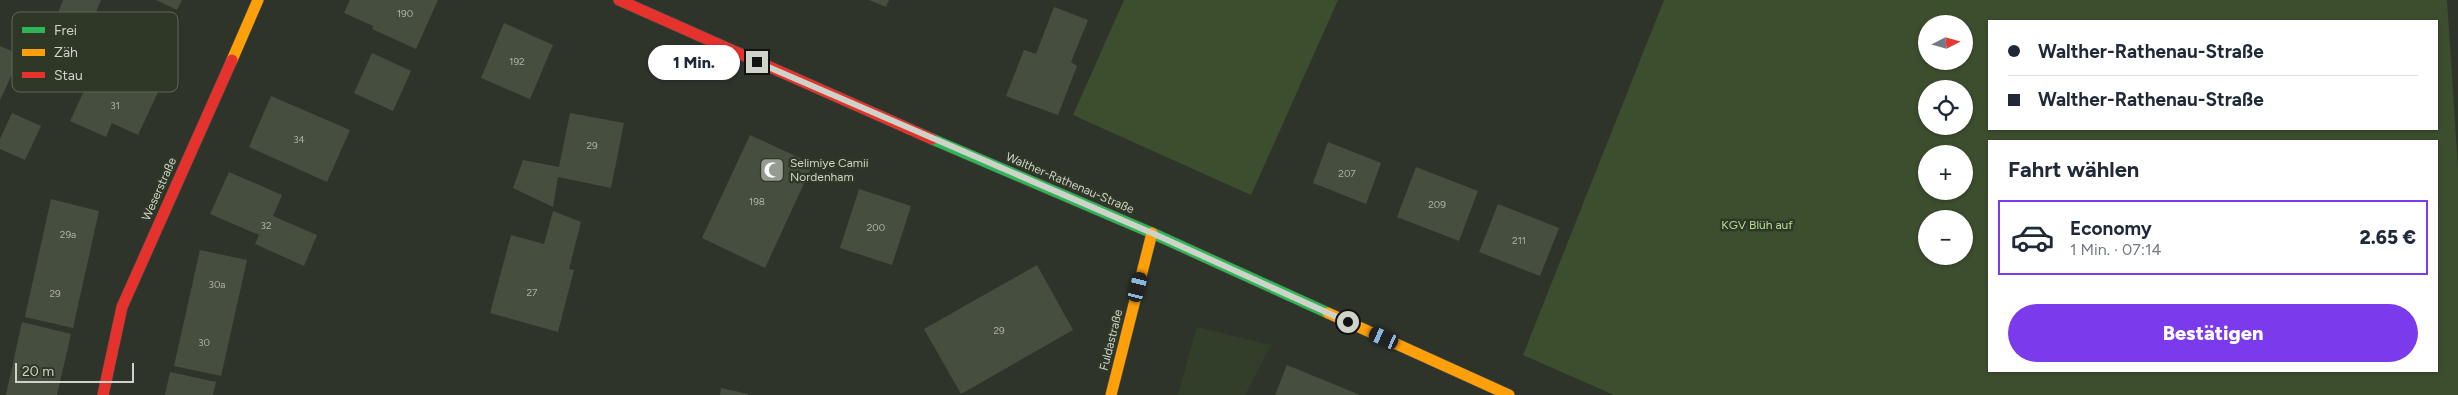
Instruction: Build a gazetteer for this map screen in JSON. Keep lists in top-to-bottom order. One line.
{"streets":{"street":["Walther-Rathenau-Straße","Weserstraße","Fuldastraße"]},"crossings":[["Walther-Rathenau-Straße","Fuldastraße"]],"parks":["KGV Blüh auf"],"places":{"mosque":["Selimiye Camii Nordenham"]},"house_numbers":["190","192","31","34","29","207","198","209","32","200","29a","211","30a","27","29","29","30"],"legend":["Frei","Zäh","Stau"],"scale_bar":"20 m","north":"right","page":{"map_buttons":["+","−"],"banner":["Walther-Rathenau-Straße","Walther-Rathenau-Straße"],"bubble":"1 Min.","heading":"Fahrt wählen","list":[{"name":"Economy","note":"1 Min. · 07:14","value":"2.65 €"}],"buttons":"Bestätigen","scale":"20 m"}}
